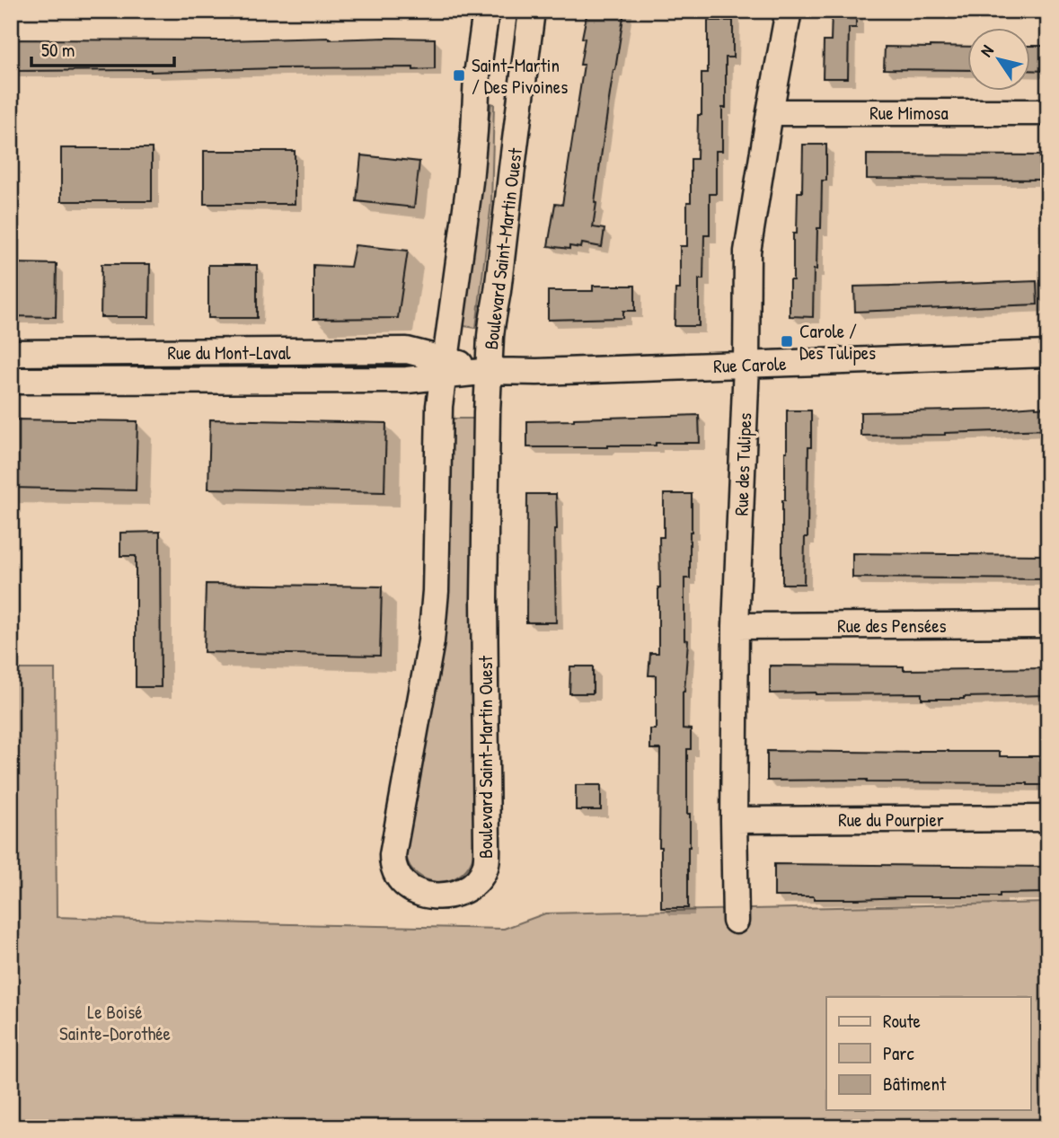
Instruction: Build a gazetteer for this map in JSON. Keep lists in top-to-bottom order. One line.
{"streets":{"street":["Rue Mimosa","Boulevard Saint-Martin Ouest","Rue du Mont-Laval","Rue Carole","Rue des Tulipes","Rue des Pensées","Rue du Pourpier"]},"crossings":[["Rue Mimosa","Rue des Tulipes"],["Boulevard Saint-Martin Ouest","Rue du Mont-Laval"],["Boulevard Saint-Martin Ouest","Rue Carole"],["Rue du Mont-Laval","Rue Carole"],["Rue Carole","Rue des Tulipes"],["Rue des Tulipes","Rue des Pensées"],["Rue des Tulipes","Rue du Pourpier"]],"parks":["Le Boisé Sainte-Dorothée"],"places":{"transit":["Saint-Martin / Des Pivoines","Carole / Des Tulipes"]},"legend":["Route","Parc","Bâtiment"],"scale_bar":"50 m","north":"top left"}
